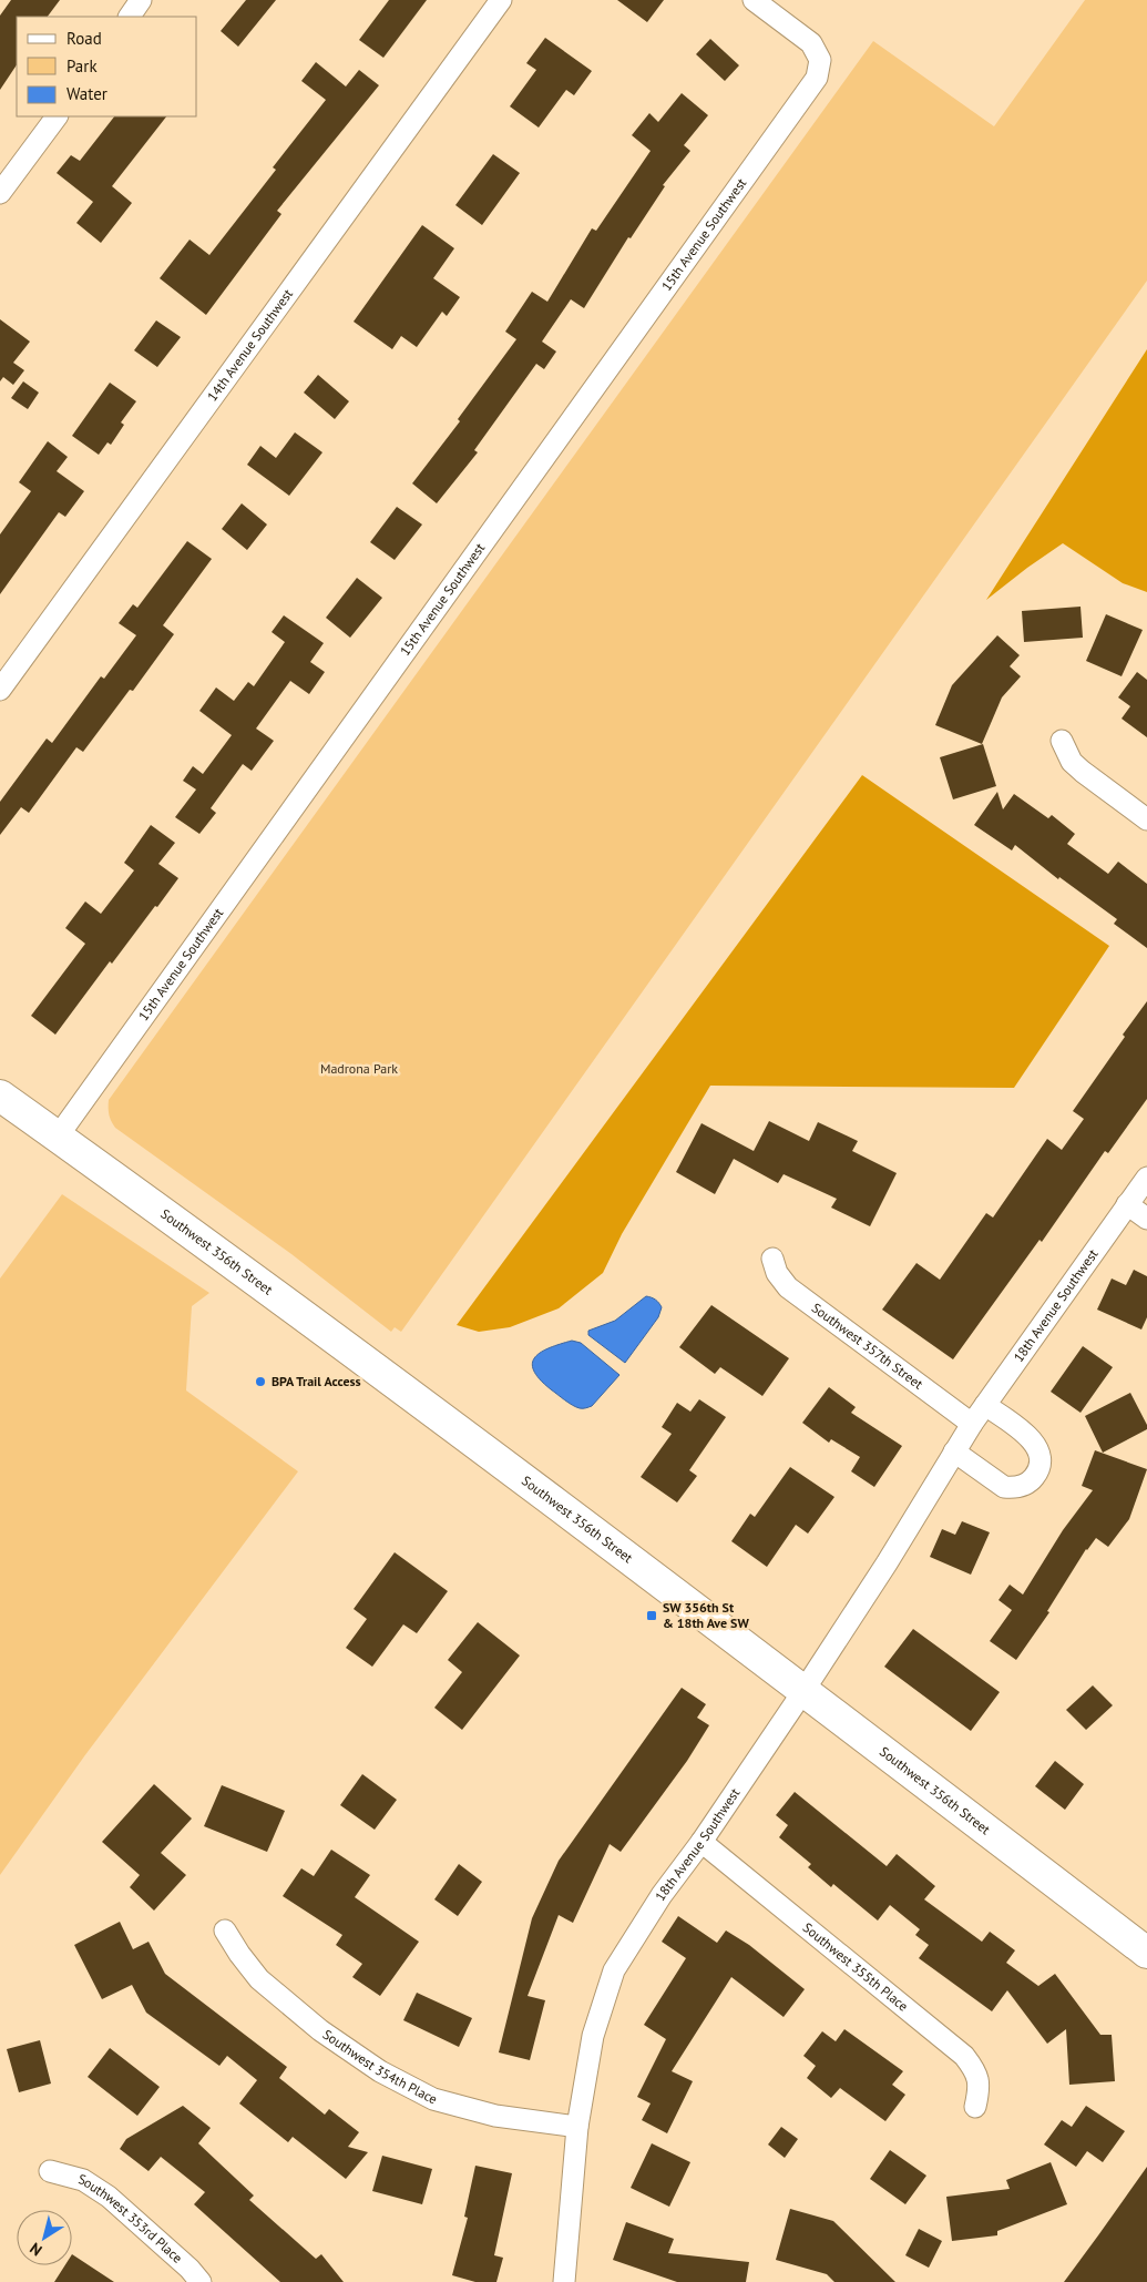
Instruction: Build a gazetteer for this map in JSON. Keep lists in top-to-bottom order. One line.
{"streets":{"main road":["Southwest 356th Street"],"street":["15th Avenue Southwest","14th Avenue Southwest","18th Avenue Southwest","Southwest 357th Street","Southwest 355th Place","Southwest 354th Place","Southwest 353rd Place"]},"crossings":[["15th Avenue Southwest","Southwest 356th Street"],["Southwest 356th Street","18th Avenue Southwest"],["18th Avenue Southwest","Southwest 357th Street"],["18th Avenue Southwest","Southwest 355th Place"],["18th Avenue Southwest","Southwest 354th Place"]],"parks":["Madrona Park"],"places":{"other":["BPA Trail Access"],"transit":["SW 356th St & 18th Ave SW"]},"legend":["Road","Park","Water"],"north":"bottom left"}
